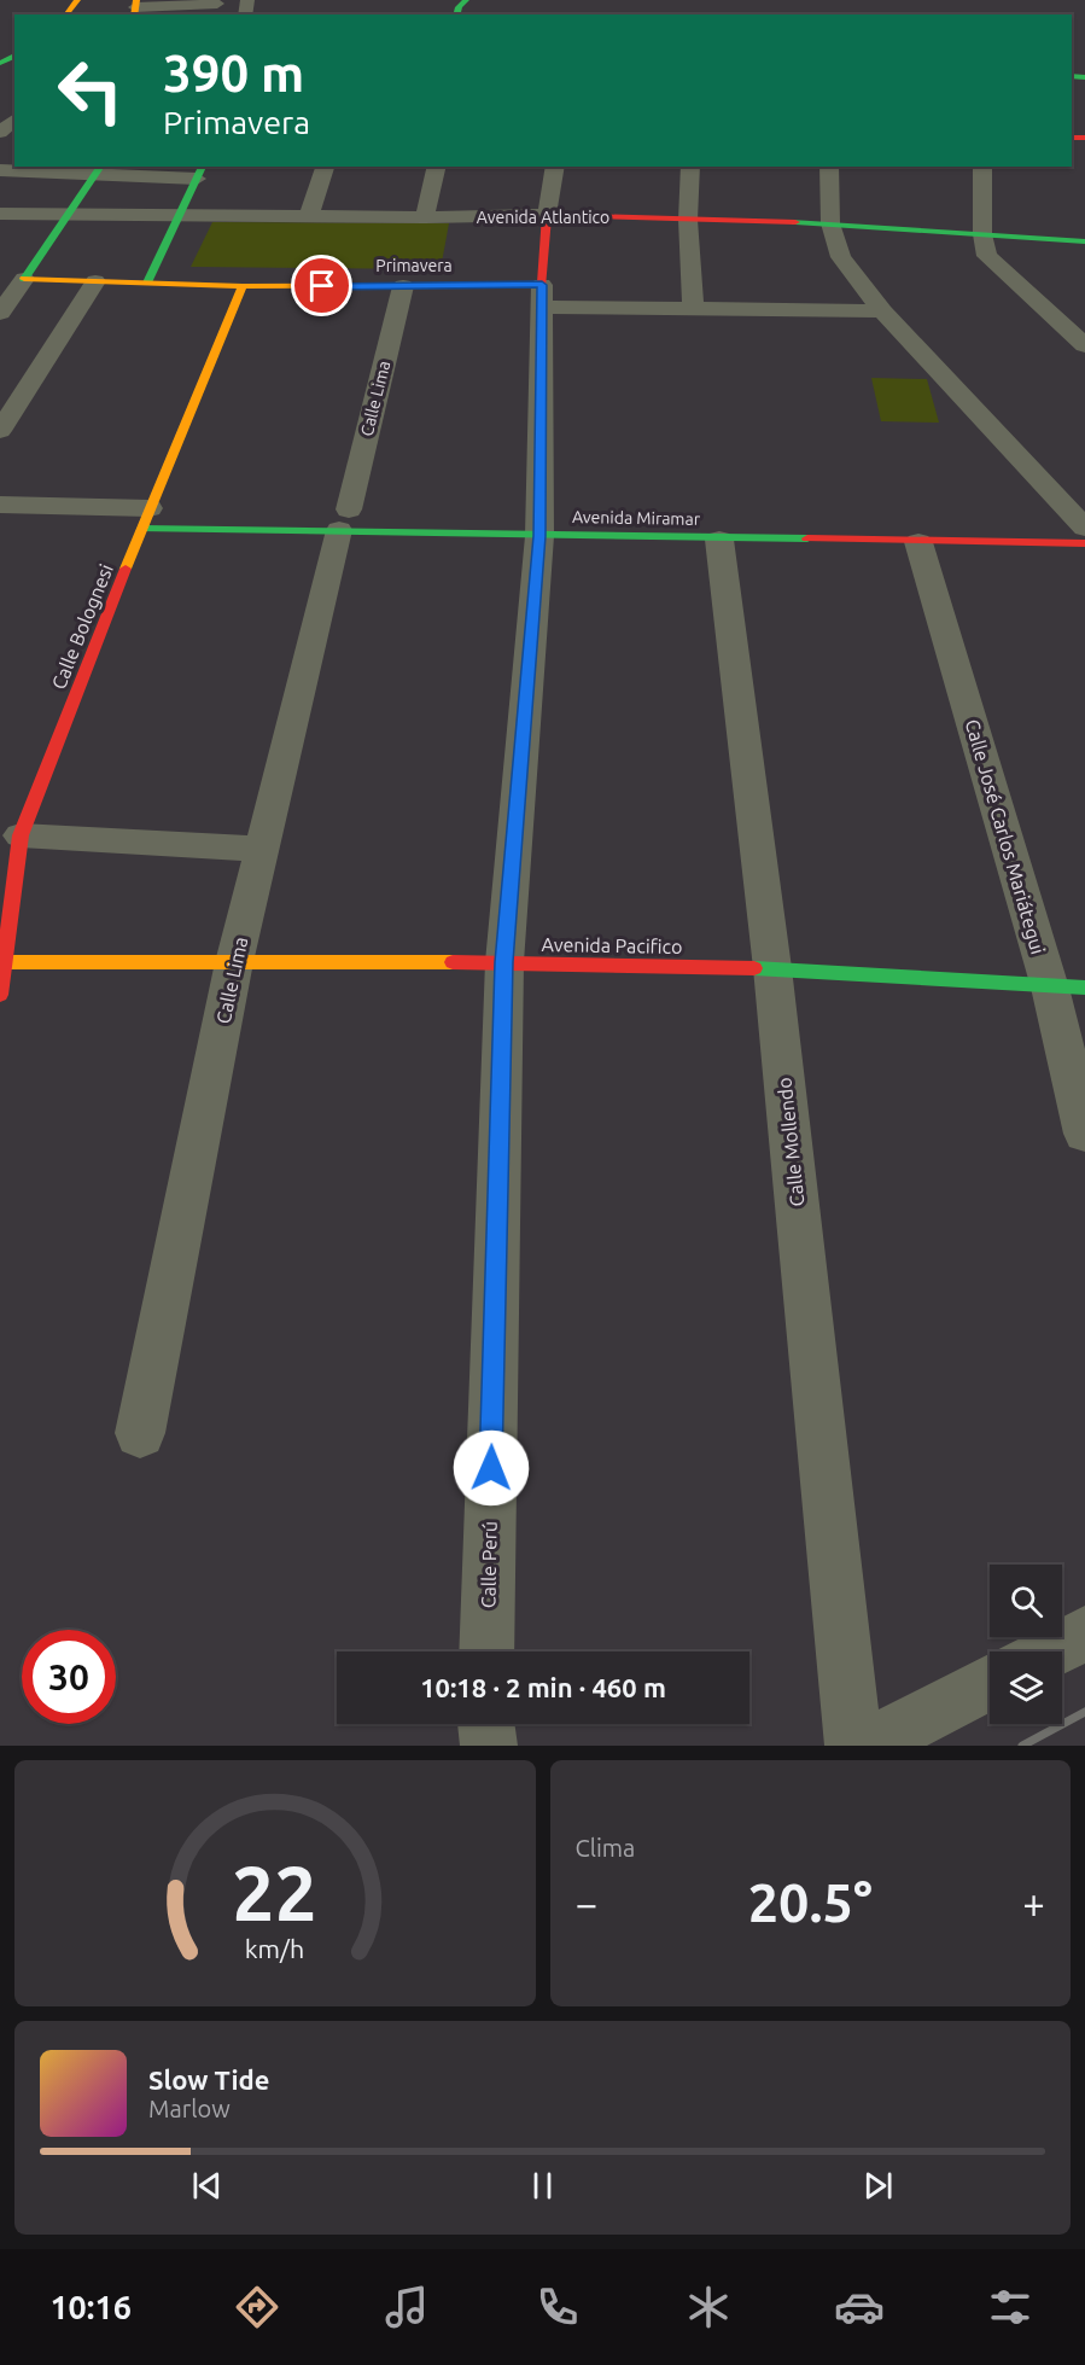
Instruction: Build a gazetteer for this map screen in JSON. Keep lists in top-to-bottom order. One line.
{"streets":{"main road":["Avenida Atlantico","Primavera","Avenida Miramar","Calle Bolognesi","Avenida Pacifico","Calle Perú"],"street":["Calle Lima","Calle José Carlos Mariátegui","Calle Mollendo"]},"crossings":[["Avenida Atlantico","Calle Perú"],["Primavera","Calle Lima"],["Primavera","Calle Bolognesi"],["Primavera","Calle Perú"],["Calle Lima","Avenida Miramar"],["Calle Lima","Avenida Pacifico"],["Avenida Miramar","Calle Bolognesi"],["Avenida Miramar","Calle José Carlos Mariátegui"],["Avenida Miramar","Calle Mollendo"],["Avenida Miramar","Calle Perú"],["Calle Bolognesi","Avenida Pacifico"],["Calle José Carlos Mariátegui","Avenida Pacifico"],["Avenida Pacifico","Calle Mollendo"],["Avenida Pacifico","Calle Perú"]],"page":{"turn":["390 m","Primavera"],"limit":"30","trip":"10:18 · 2 min · 460 m","tile":"Clima","heat":["−","20.5°","+"],"song":["Slow Tide","Marlow"],"tabs":"10:16","gauge":["22","km/h"]}}
